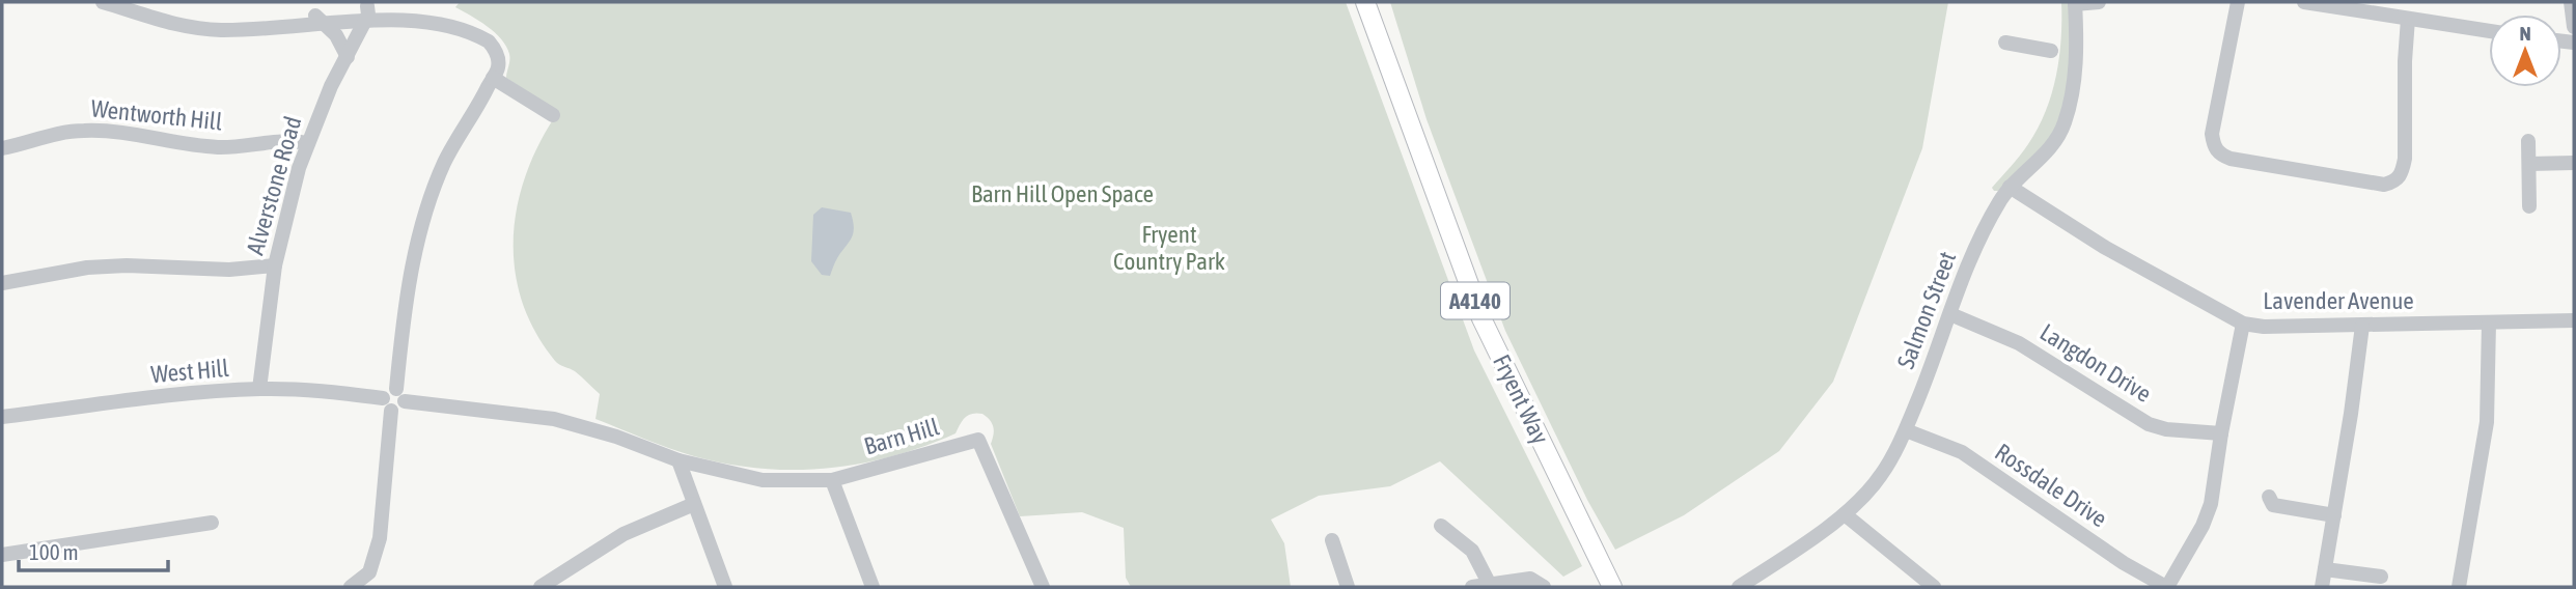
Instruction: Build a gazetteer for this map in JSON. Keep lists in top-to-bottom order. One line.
{"streets":{"main road":["A4140","Fryent Way"],"street":["Wentworth Hill","Alverstone Road","Lavender Avenue","Salmon Street","Langdon Drive","West Hill","Barn Hill","Rossdale Drive"]},"crossings":[["Wentworth Hill","Alverstone Road"],["Alverstone Road","West Hill"],["Lavender Avenue","Salmon Street"],["Salmon Street","Langdon Drive"],["Salmon Street","Rossdale Drive"]],"parks":["Barn Hill Open Space","Fryent Country Park"],"scale_bar":"100 m","north":"top"}
